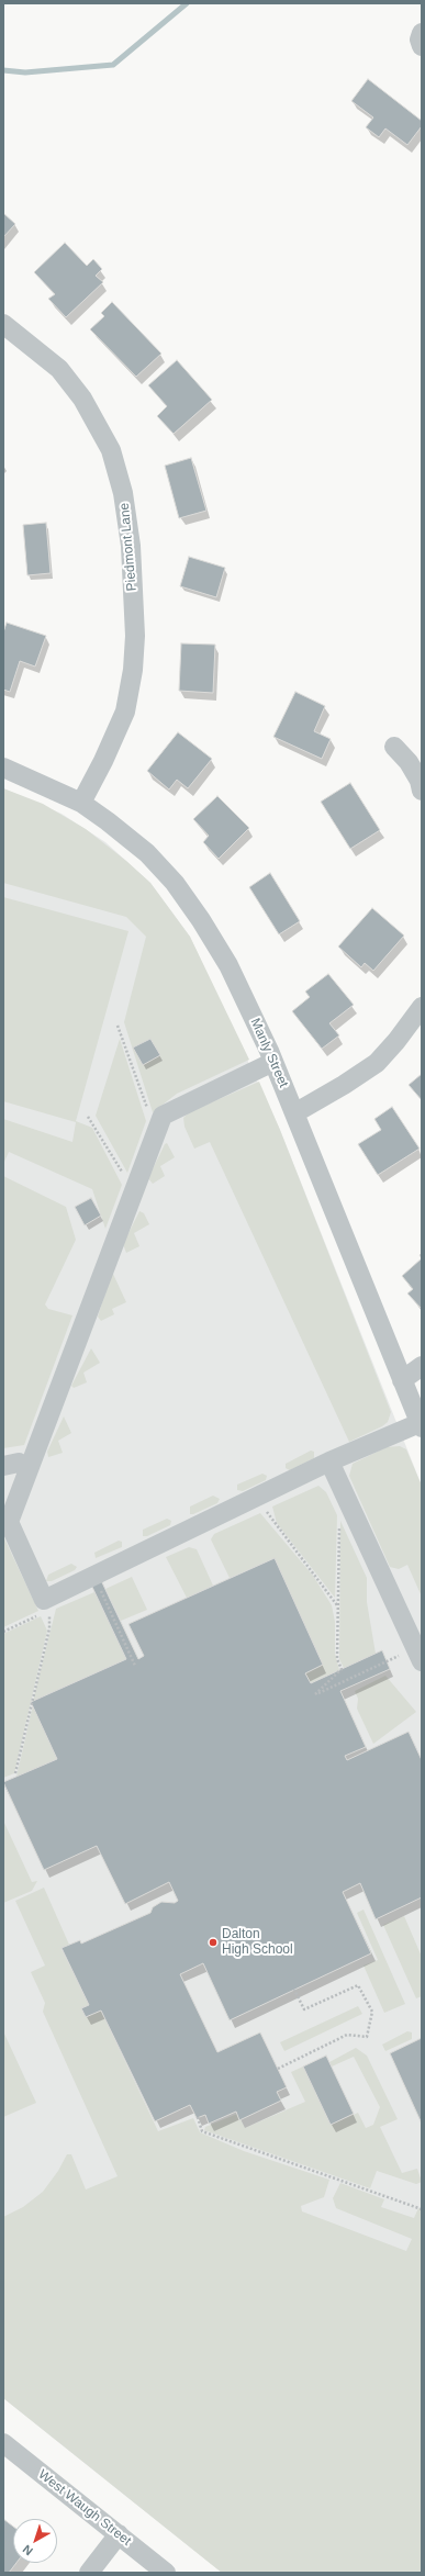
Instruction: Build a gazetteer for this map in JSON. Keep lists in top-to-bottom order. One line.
{"streets":{"street":["Piedmont Lane","Manly Street","West Waugh Street"]},"crossings":[["Piedmont Lane","Manly Street"]],"places":["Dalton High School"],"north":"bottom left"}
